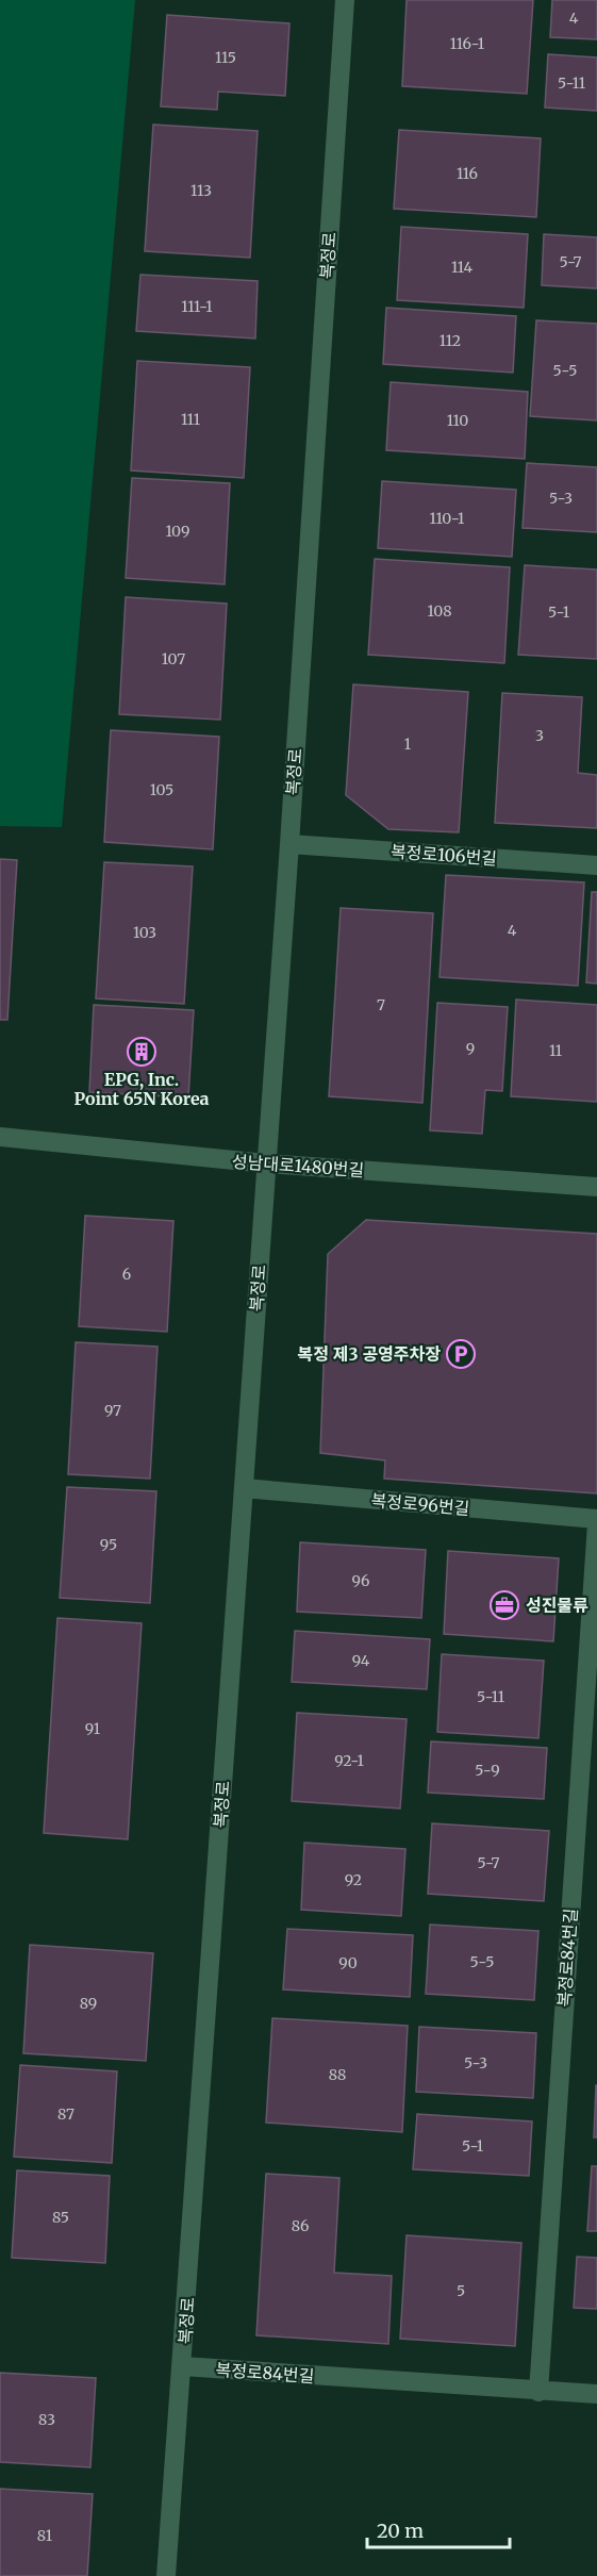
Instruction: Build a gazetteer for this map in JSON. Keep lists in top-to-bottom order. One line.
{"streets":{"street":["복정로","복정로106번길","성남대로1480번길","복정로96번길","복정로84번길"]},"crossings":[["복정로","복정로106번길"],["복정로","성남대로1480번길"],["복정로","복정로96번길"],["복정로","복정로84번길"],["복정로96번길","복정로84번길"]],"places":{"building":["EPG, Inc. Point 65N Korea"],"parking":["복정 제3 공영주차장"],"office":["성진물류"]},"house_numbers":["4","116-1","115","5-11","116","113","5-7","114","111-1","112","5-5","111","110","5-3","110-1","109","108","5-1","107","3","1","105","4","103","7","9","11","6","97","95","96","94","5-11","91","92-1","5-9","5-7","92","5-5","90","89","5-3","88","87","5-1","85","86","5","83","81"],"scale_bar":"20 m"}
